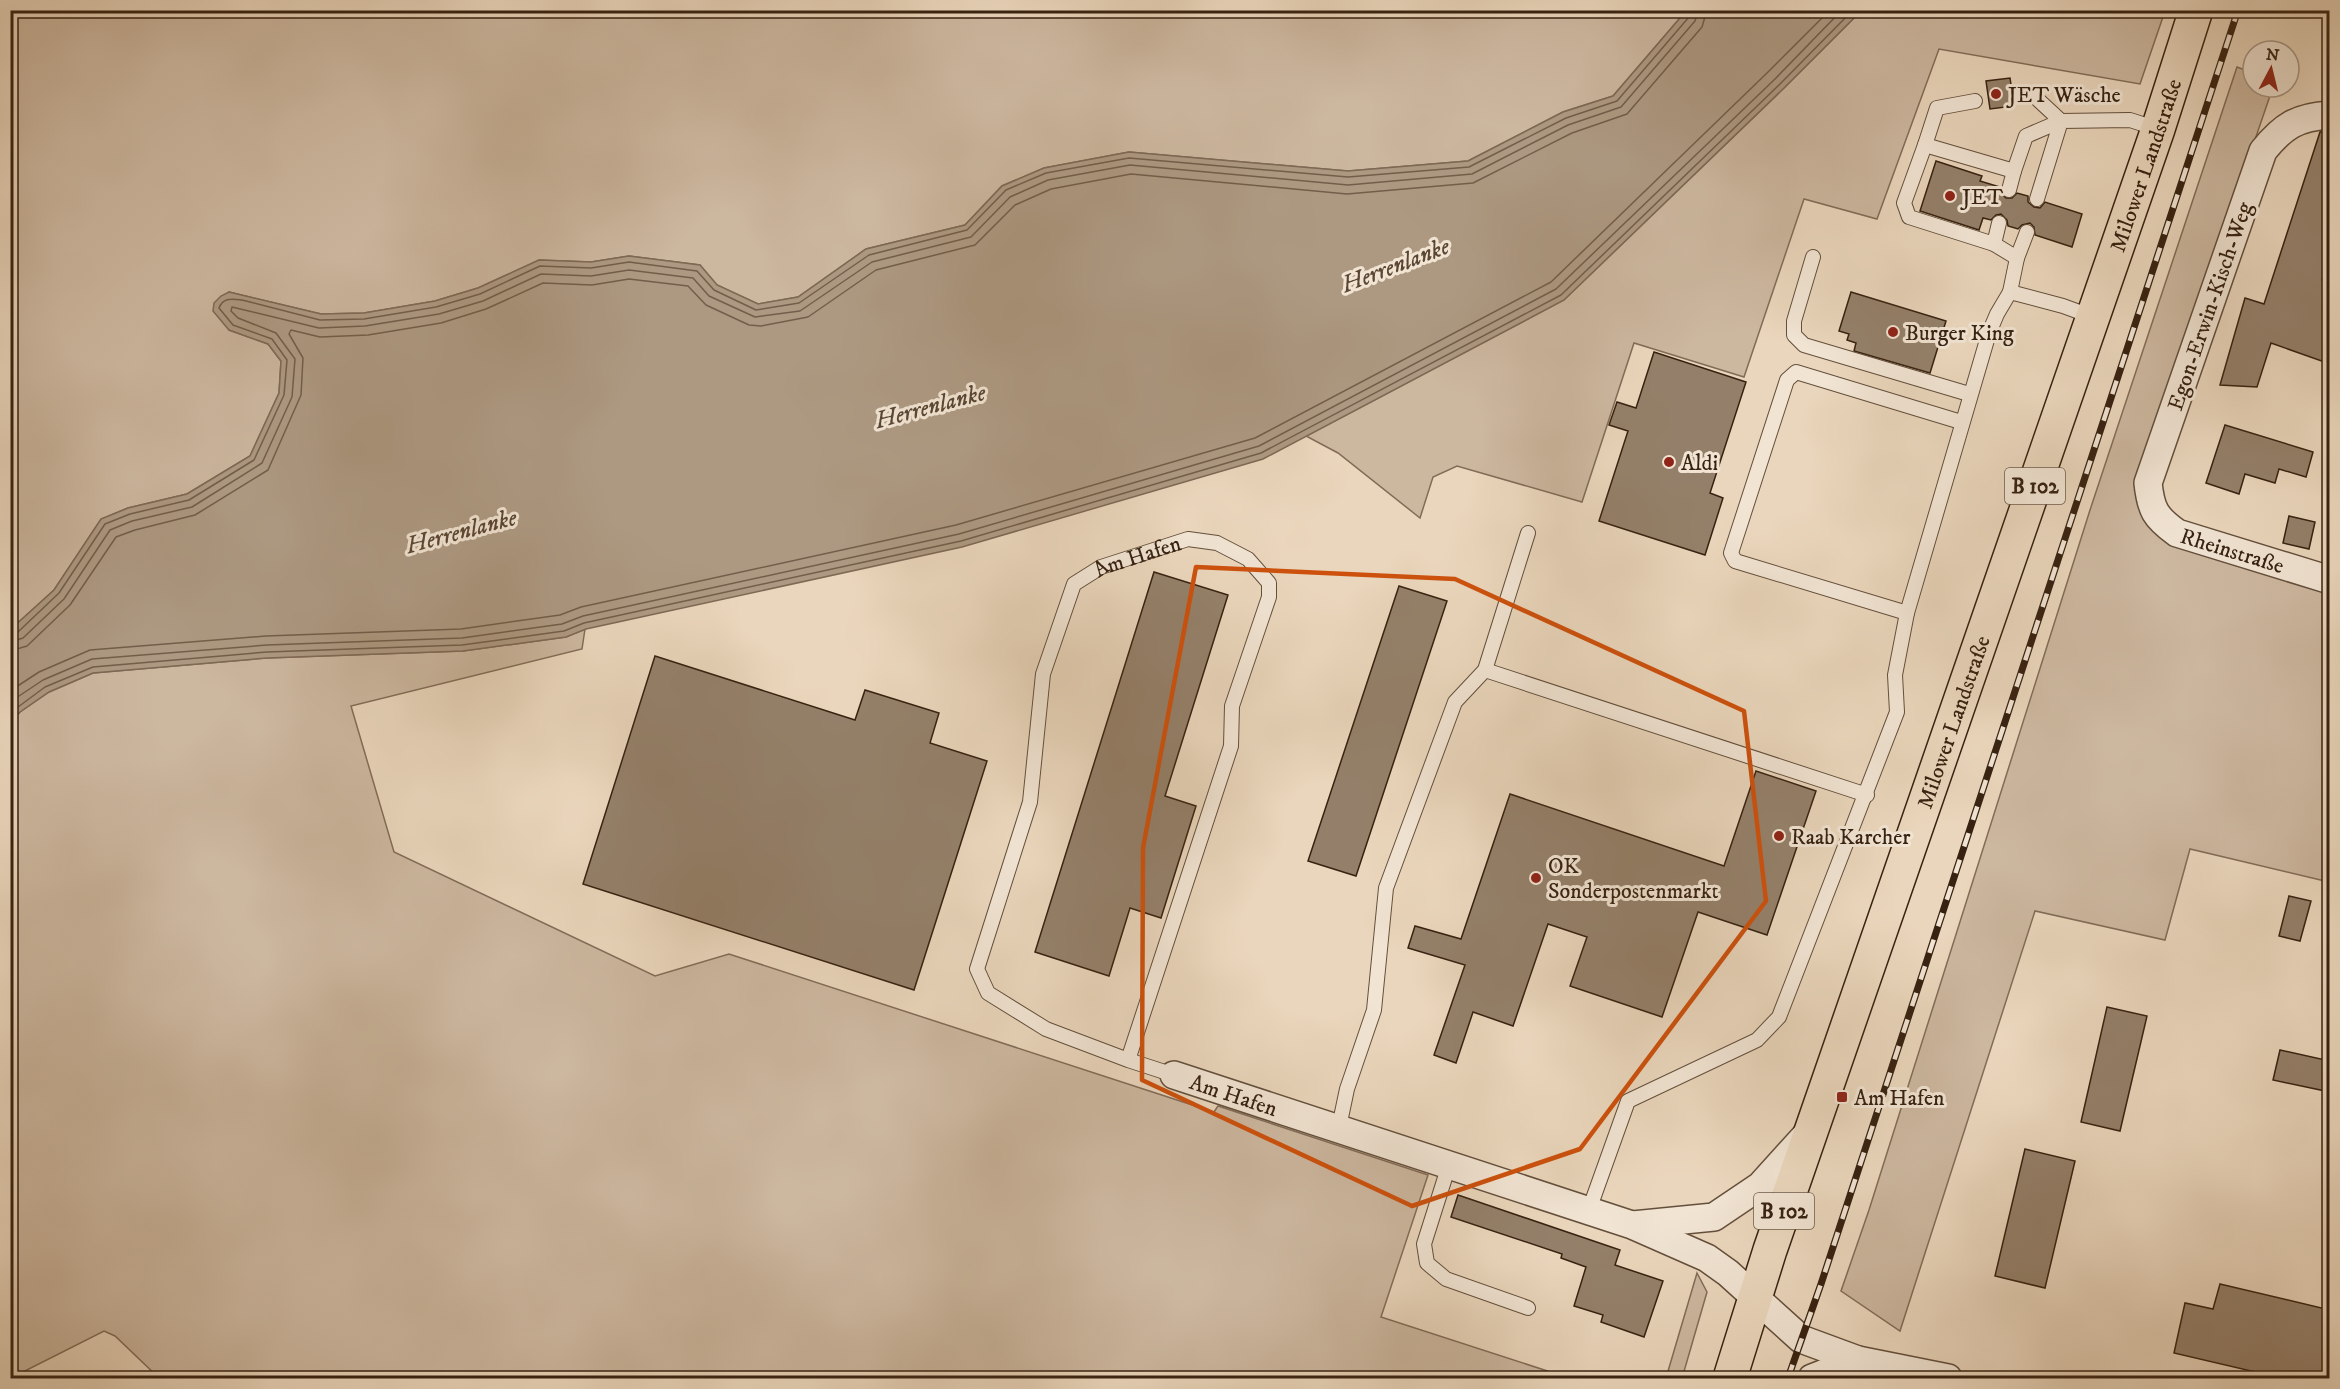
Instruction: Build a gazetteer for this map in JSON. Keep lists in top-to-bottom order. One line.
{"streets":{"main road":["Milower Landstraße","B 102"],"street":["Egon-Erwin-Kisch-Weg","Rheinstraße","Am Hafen"]},"crossings":[["Milower Landstraße","Am Hafen"],["Egon-Erwin-Kisch-Weg","Rheinstraße"]],"water":["Herrenlanke"],"places":{"other":["JET Wäsche","JET","Burger King","Aldi","Raab Karcher","OK Sonderpostenmarkt"],"transit":["Am Hafen"]},"north":"top"}
